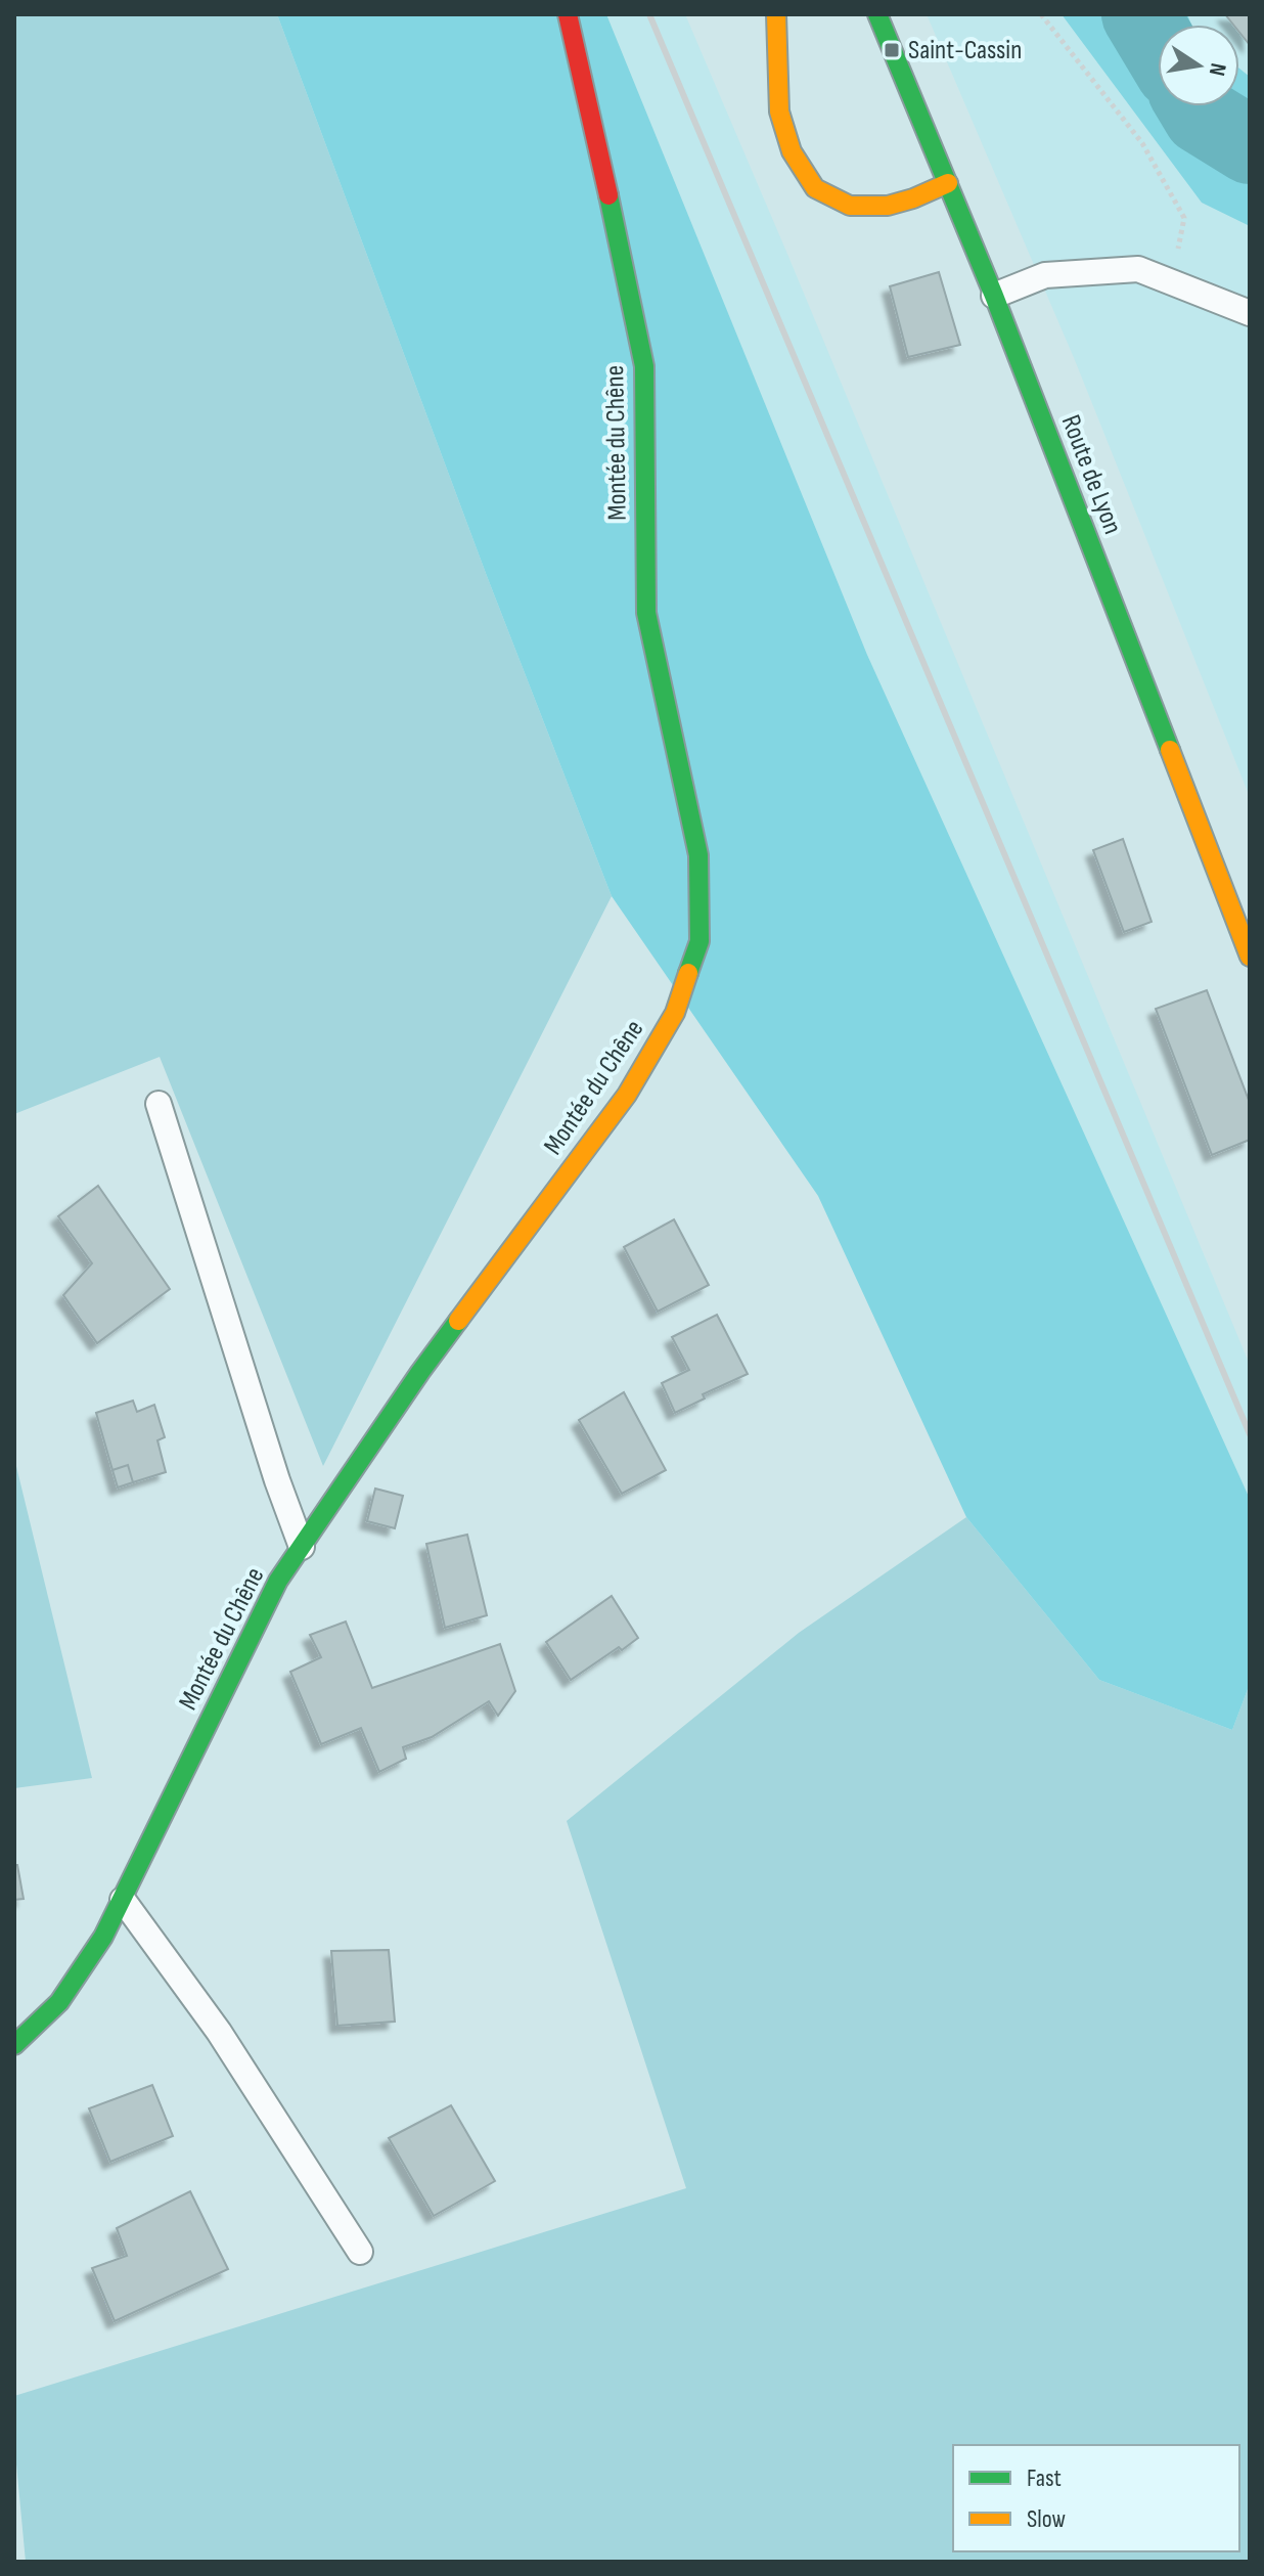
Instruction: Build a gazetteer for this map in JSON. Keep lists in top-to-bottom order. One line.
{"streets":{"street":["Montée du Chêne","Route de Lyon"]},"places":{"transit":["Saint-Cassin"]},"legend":["Fast","Slow"],"north":"right"}
